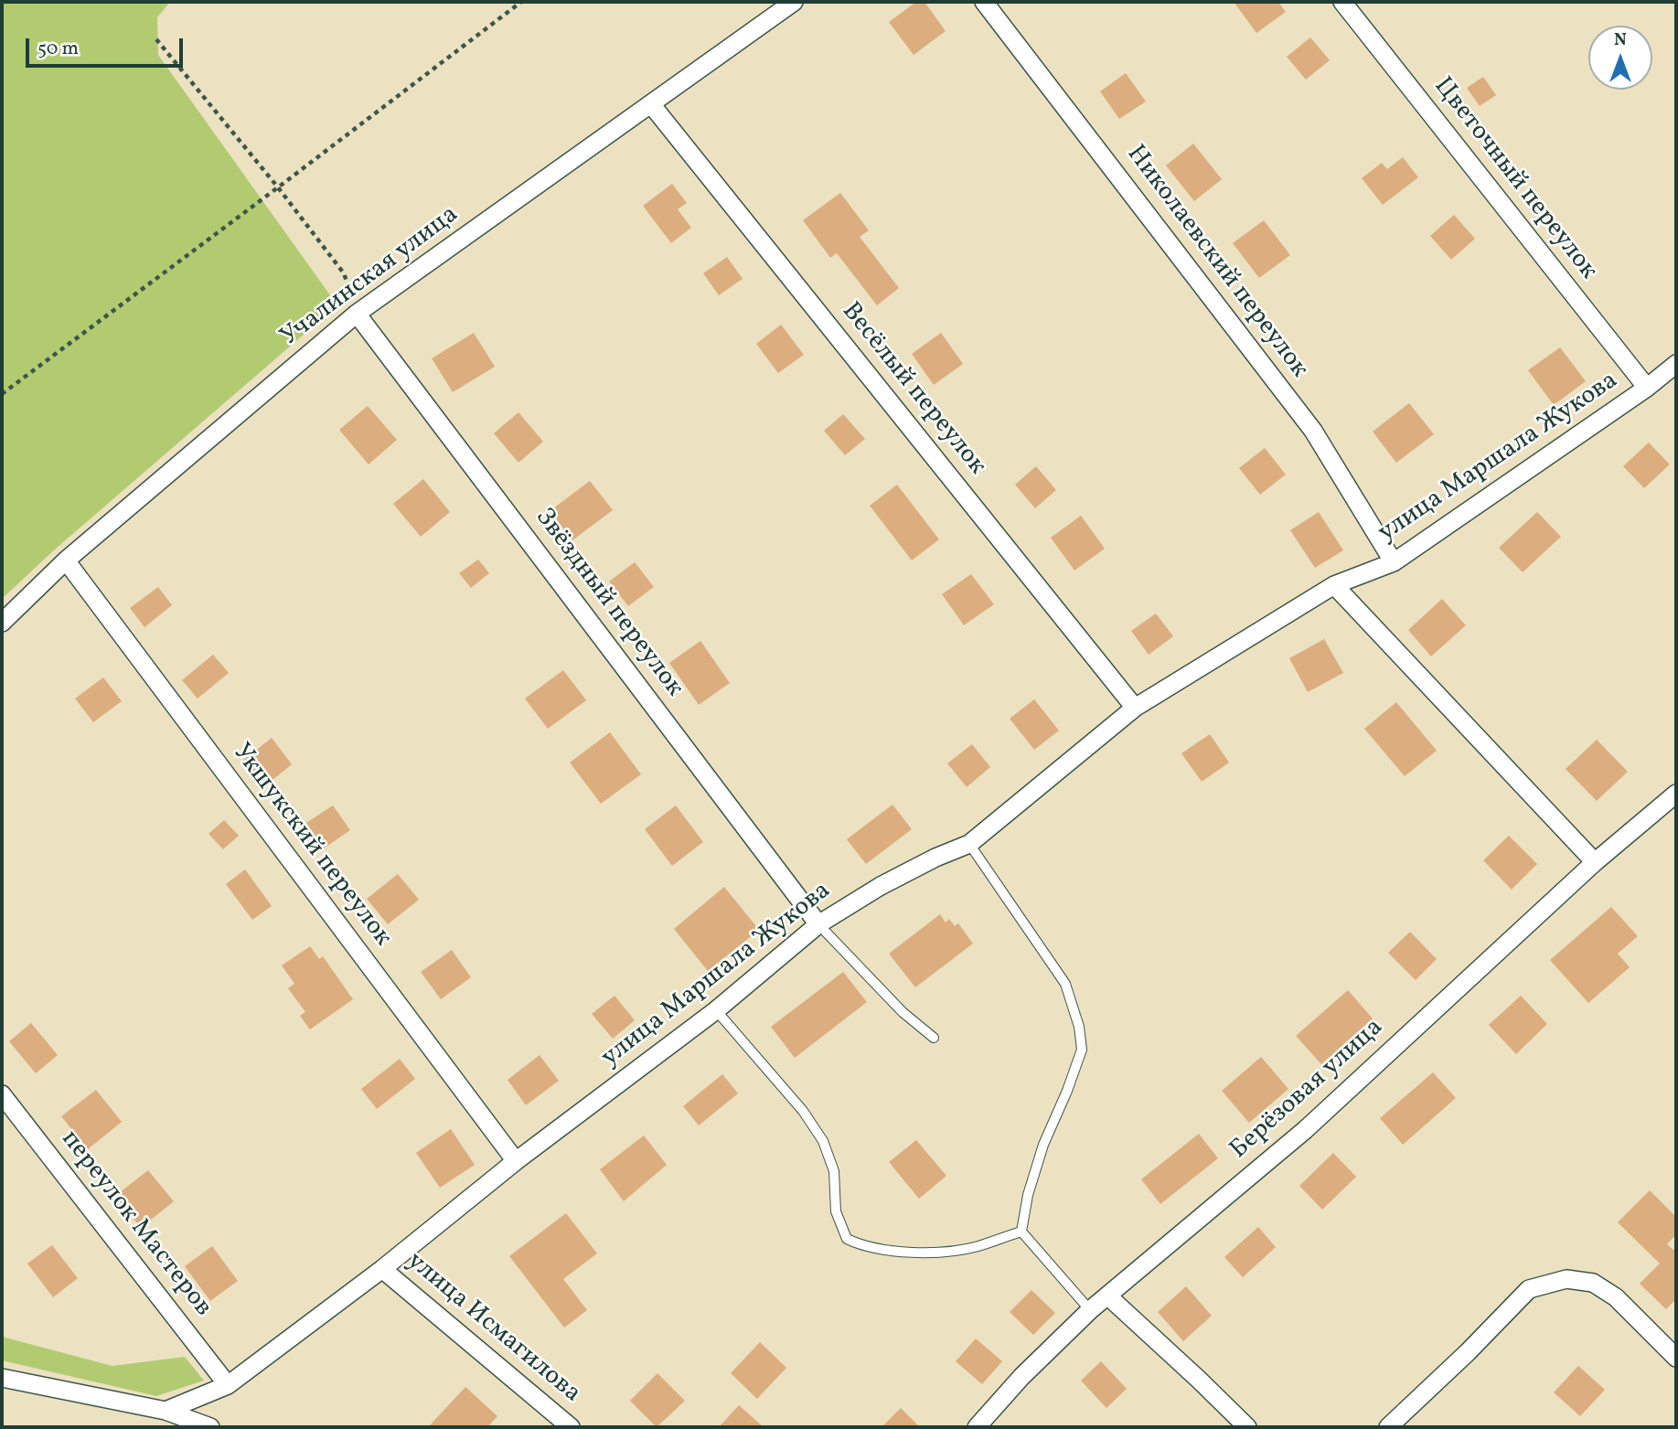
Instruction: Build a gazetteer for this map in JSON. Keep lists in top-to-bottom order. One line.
{"streets":{"street":["Цветочный переулок","Николаевский переулок","Учалинская улица","Весёлый переулок","улица Маршала Жукова","Звёздный переулок","Укшукский переулок","Берёзовая улица","переулок Мастеров","улица Исмагилова"]},"crossings":[["Цветочный переулок","улица Маршала Жукова"],["Николаевский переулок","улица Маршала Жукова"],["Учалинская улица","Весёлый переулок"],["Учалинская улица","Звёздный переулок"],["Учалинская улица","Укшукский переулок"],["Весёлый переулок","улица Маршала Жукова"],["улица Маршала Жукова","Звёздный переулок"],["улица Маршала Жукова","Укшукский переулок"],["улица Маршала Жукова","переулок Мастеров"],["улица Маршала Жукова","улица Исмагилова"]],"scale_bar":"50 m","north":"top"}
